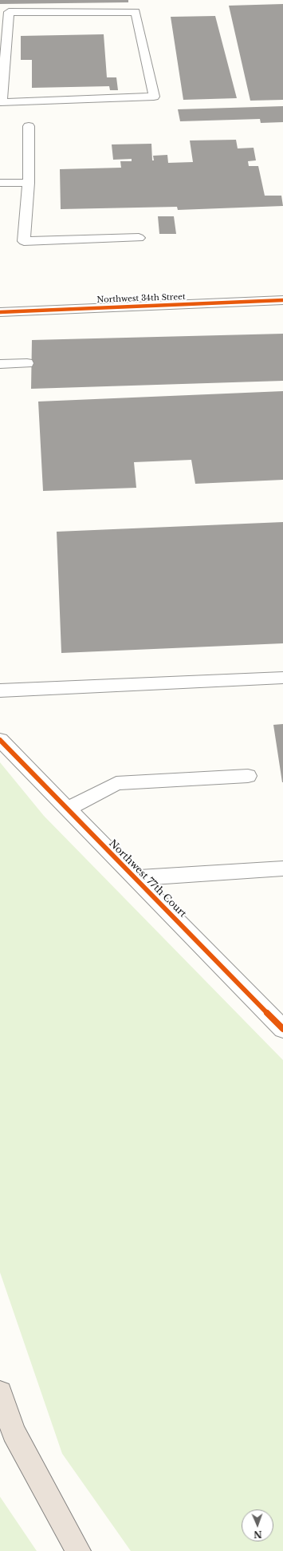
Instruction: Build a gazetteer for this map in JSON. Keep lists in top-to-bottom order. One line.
{"streets":{"street":["Northwest 34th Street","Northwest 77th Court"]},"north":"bottom"}
